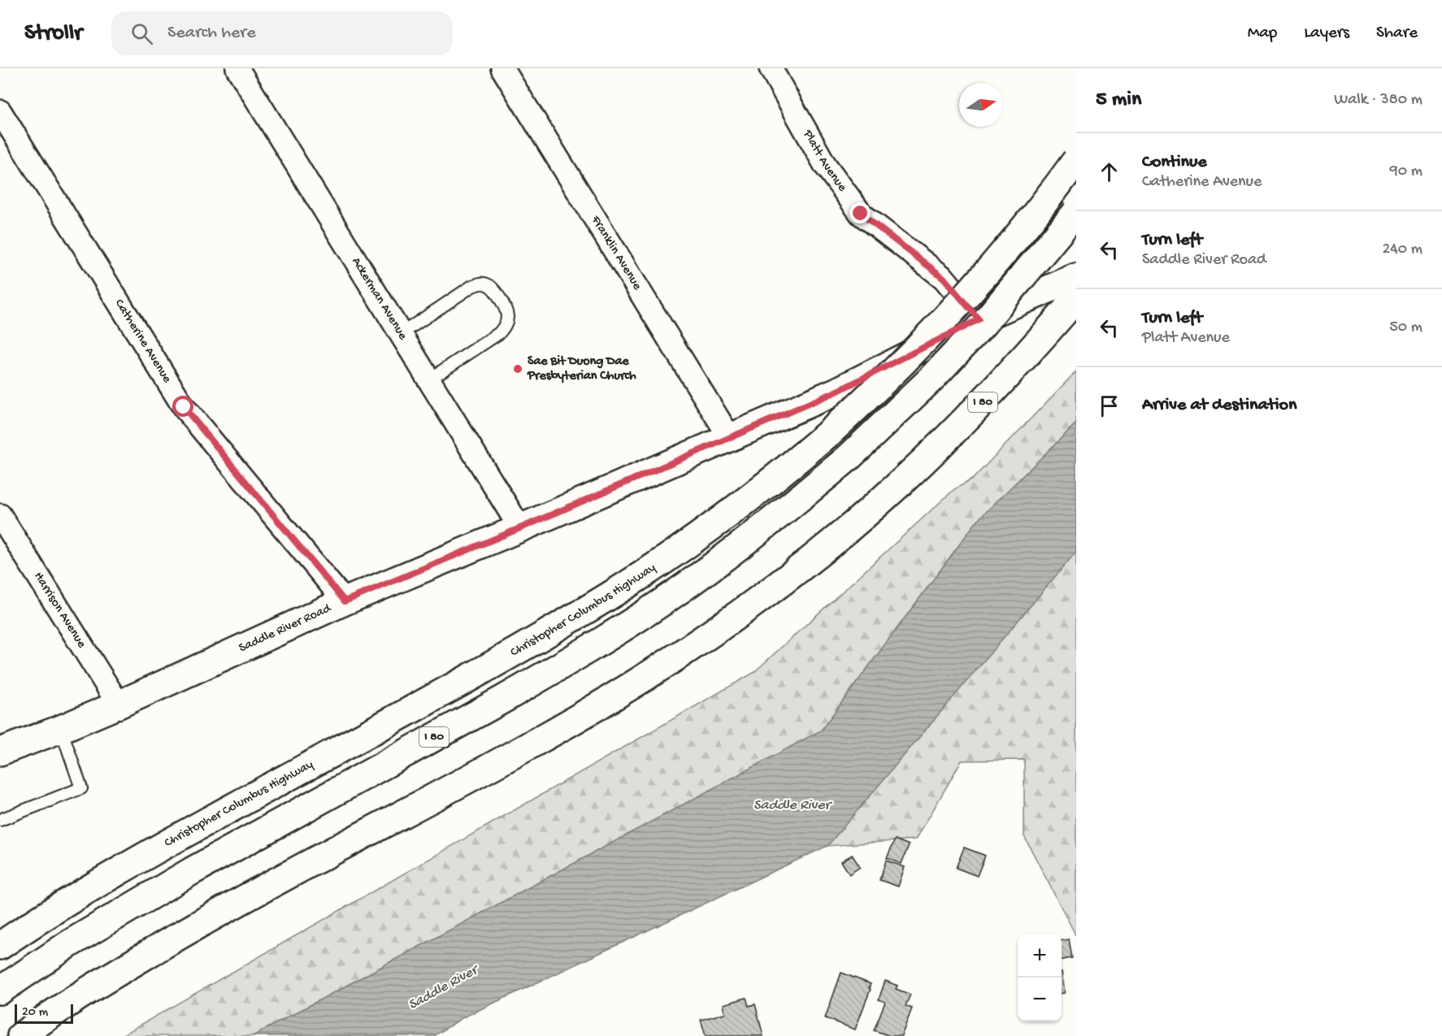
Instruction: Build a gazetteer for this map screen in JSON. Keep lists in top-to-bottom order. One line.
{"streets":{"main road":["I 80","Christopher Columbus Highway","Saddle River Road"],"street":["Platt Avenue","Franklin Avenue","Ackerman Avenue","Catherine Avenue","Harrison Avenue"]},"crossings":[["Platt Avenue","Saddle River Road"],["Franklin Avenue","Saddle River Road"],["Ackerman Avenue","Saddle River Road"],["Catherine Avenue","Saddle River Road"],["Harrison Avenue","Saddle River Road"]],"water":["Saddle River"],"places":["Sae Bit Duong Dae Presbyterian Church"],"scale_bar":"20 m","north":"right","page":{"header":"Strollr","search":"Search here","nav":["Map","Layers","Share"],"heading":["5 min","Walk · 380 m"],"list":[["Continue","Catherine Avenue","90 m"],["Turn left","Saddle River Road","240 m"],["Turn left","Platt Avenue","50 m"],"Arrive at destination"],"map_buttons":["+","−"],"scale":"20 m"}}
